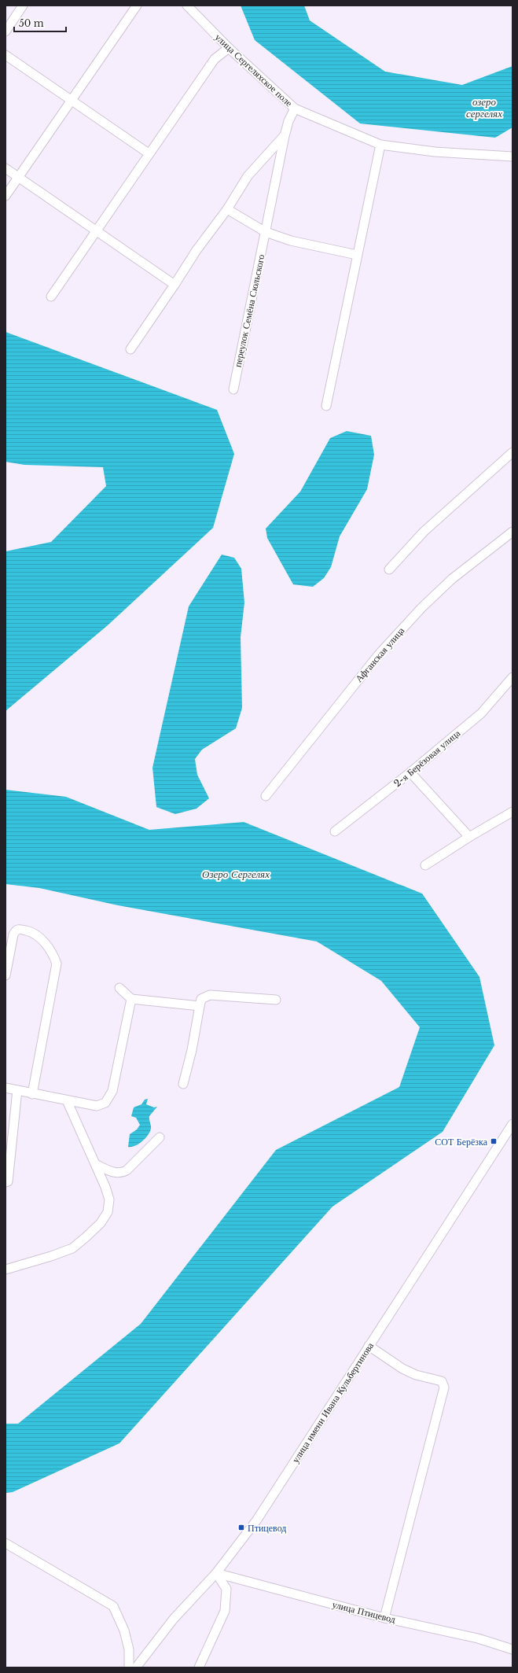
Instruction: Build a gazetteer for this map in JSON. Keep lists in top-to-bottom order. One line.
{"streets":{"street":["улица Сергеляхское поле","переулок Семёна Сюльского","Афганская улица","2-я Берёзовая улица","улица имени Ивана Кульбертинова","улица Птицевод"]},"crossings":[["улица Сергеляхское поле","переулок Семёна Сюльского"],["улица имени Ивана Кульбертинова","улица Птицевод"]],"water":["озеро сергелях","Озеро Сергелях"],"places":{"transit":["СОТ Берёзка","Птицевод"]},"scale_bar":"50 m"}
